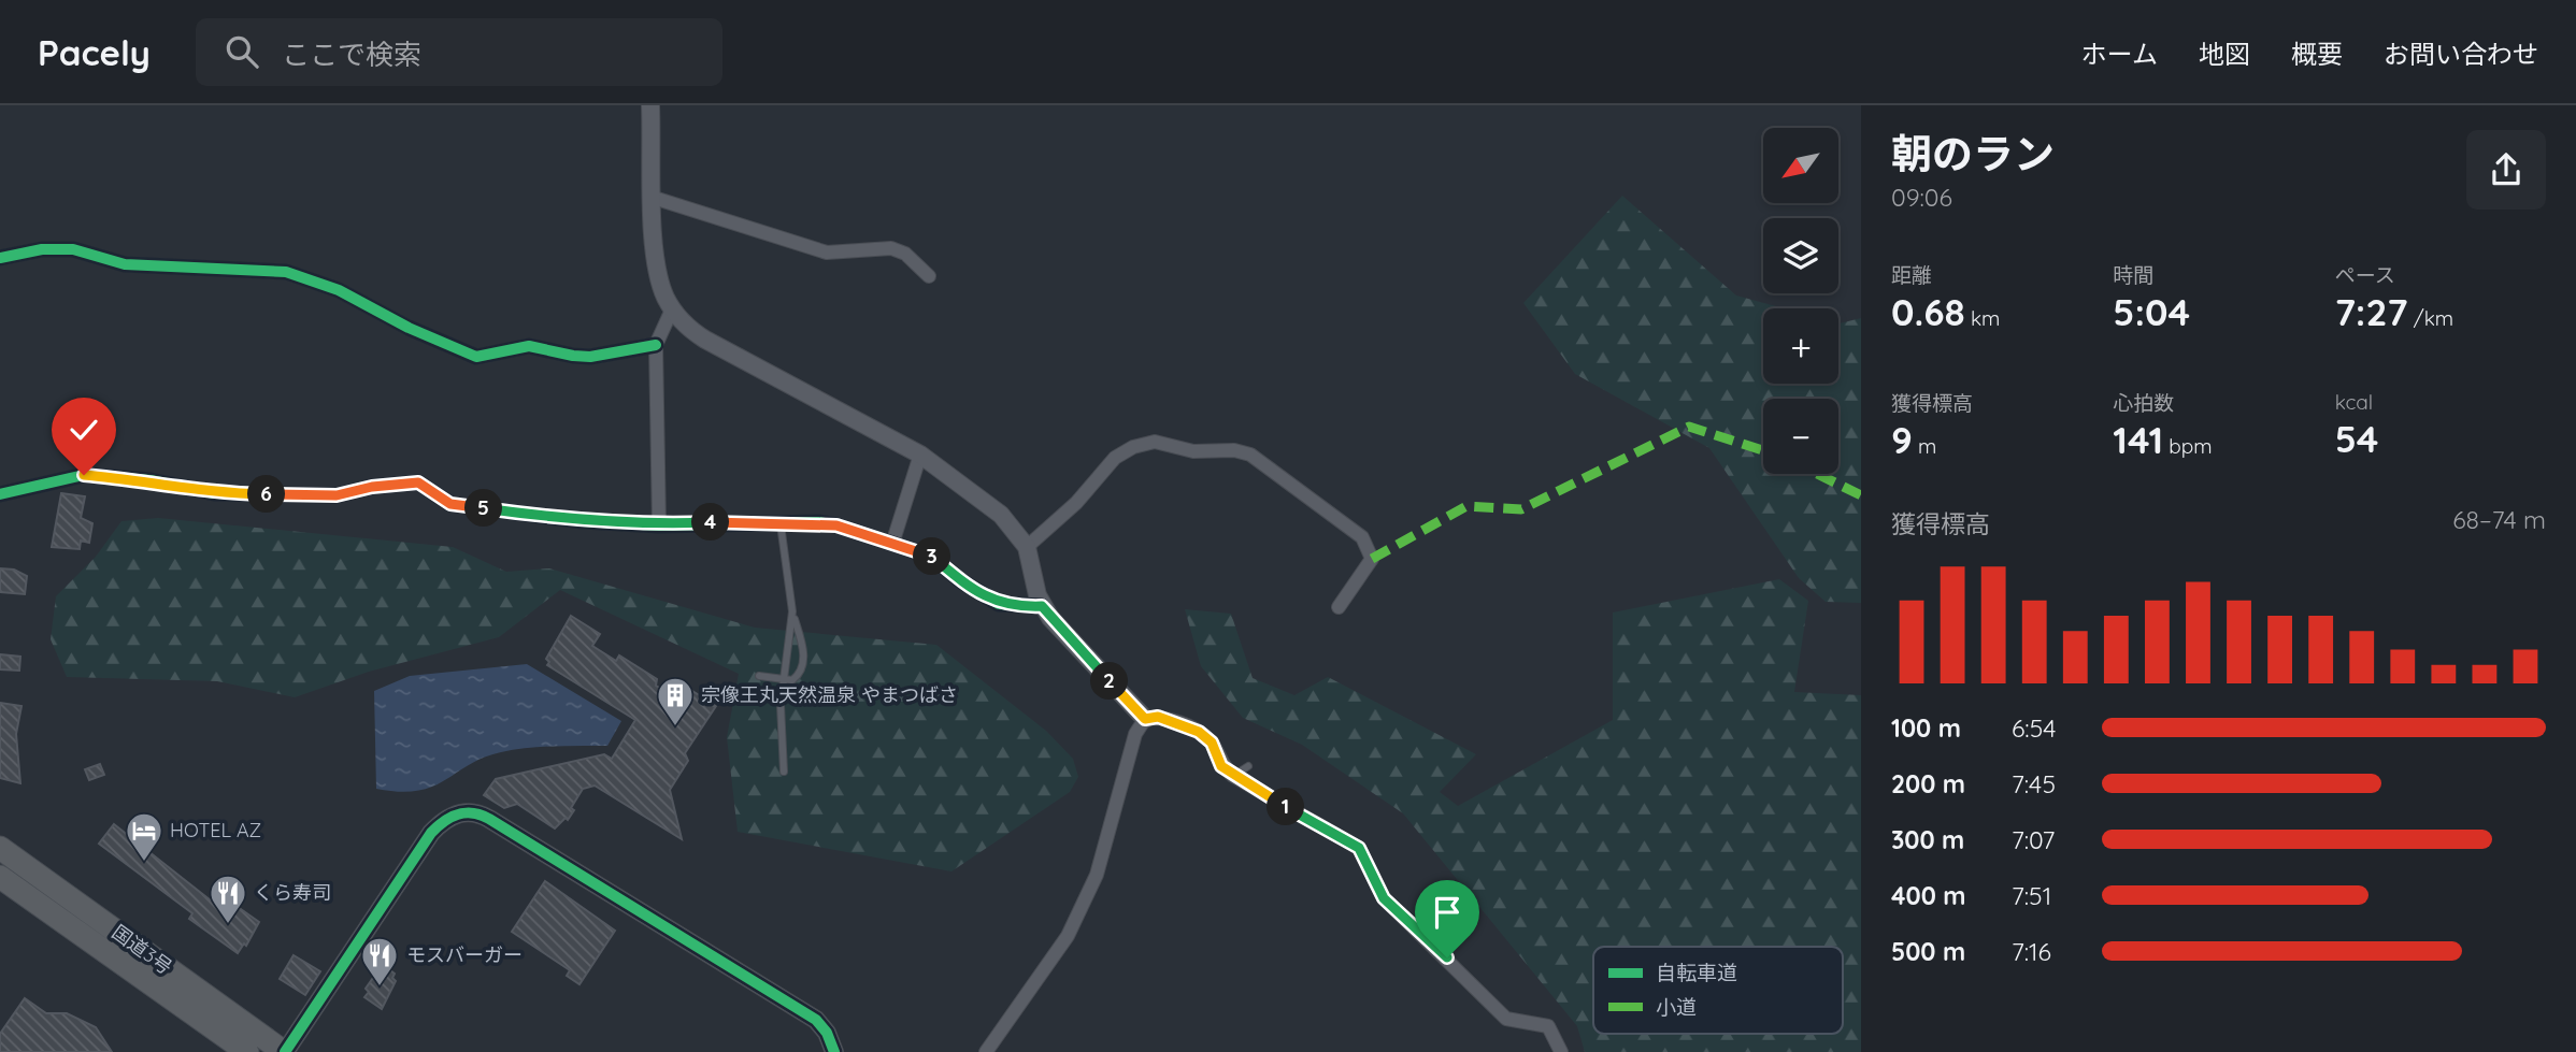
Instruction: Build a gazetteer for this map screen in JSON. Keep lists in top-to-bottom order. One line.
{"streets":{"highway":["国道3号"]},"places":{"building":["宗像王丸天然温泉 やまつばさ"],"hotel":["HOTEL AZ"],"restaurant":["くら寿司","モスバーガー"]},"legend":["自転車道","小道"],"north":"bottom left","page":{"header":"Pacely","search":"ここで検索","nav":["ホーム","地図","概要","お問い合わせ"],"heading":["朝のラン","09:06"],"map_buttons":["+","−"],"stats":[["距離","0.68 km"],["時間","5:04"],["ペース","7:27 /km"],["獲得標高","9 m"],["心拍数","141 bpm"],["kcal","54"]],"pins":["6","5","4","3","2","1"],"chart":["獲得標高","68–74 m"],"list":[{"name":"100 m","note":"6:54"},{"name":"200 m","note":"7:45"},{"name":"300 m","note":"7:07"},{"name":"400 m","note":"7:51"},{"name":"500 m","note":"7:16"}]}}
